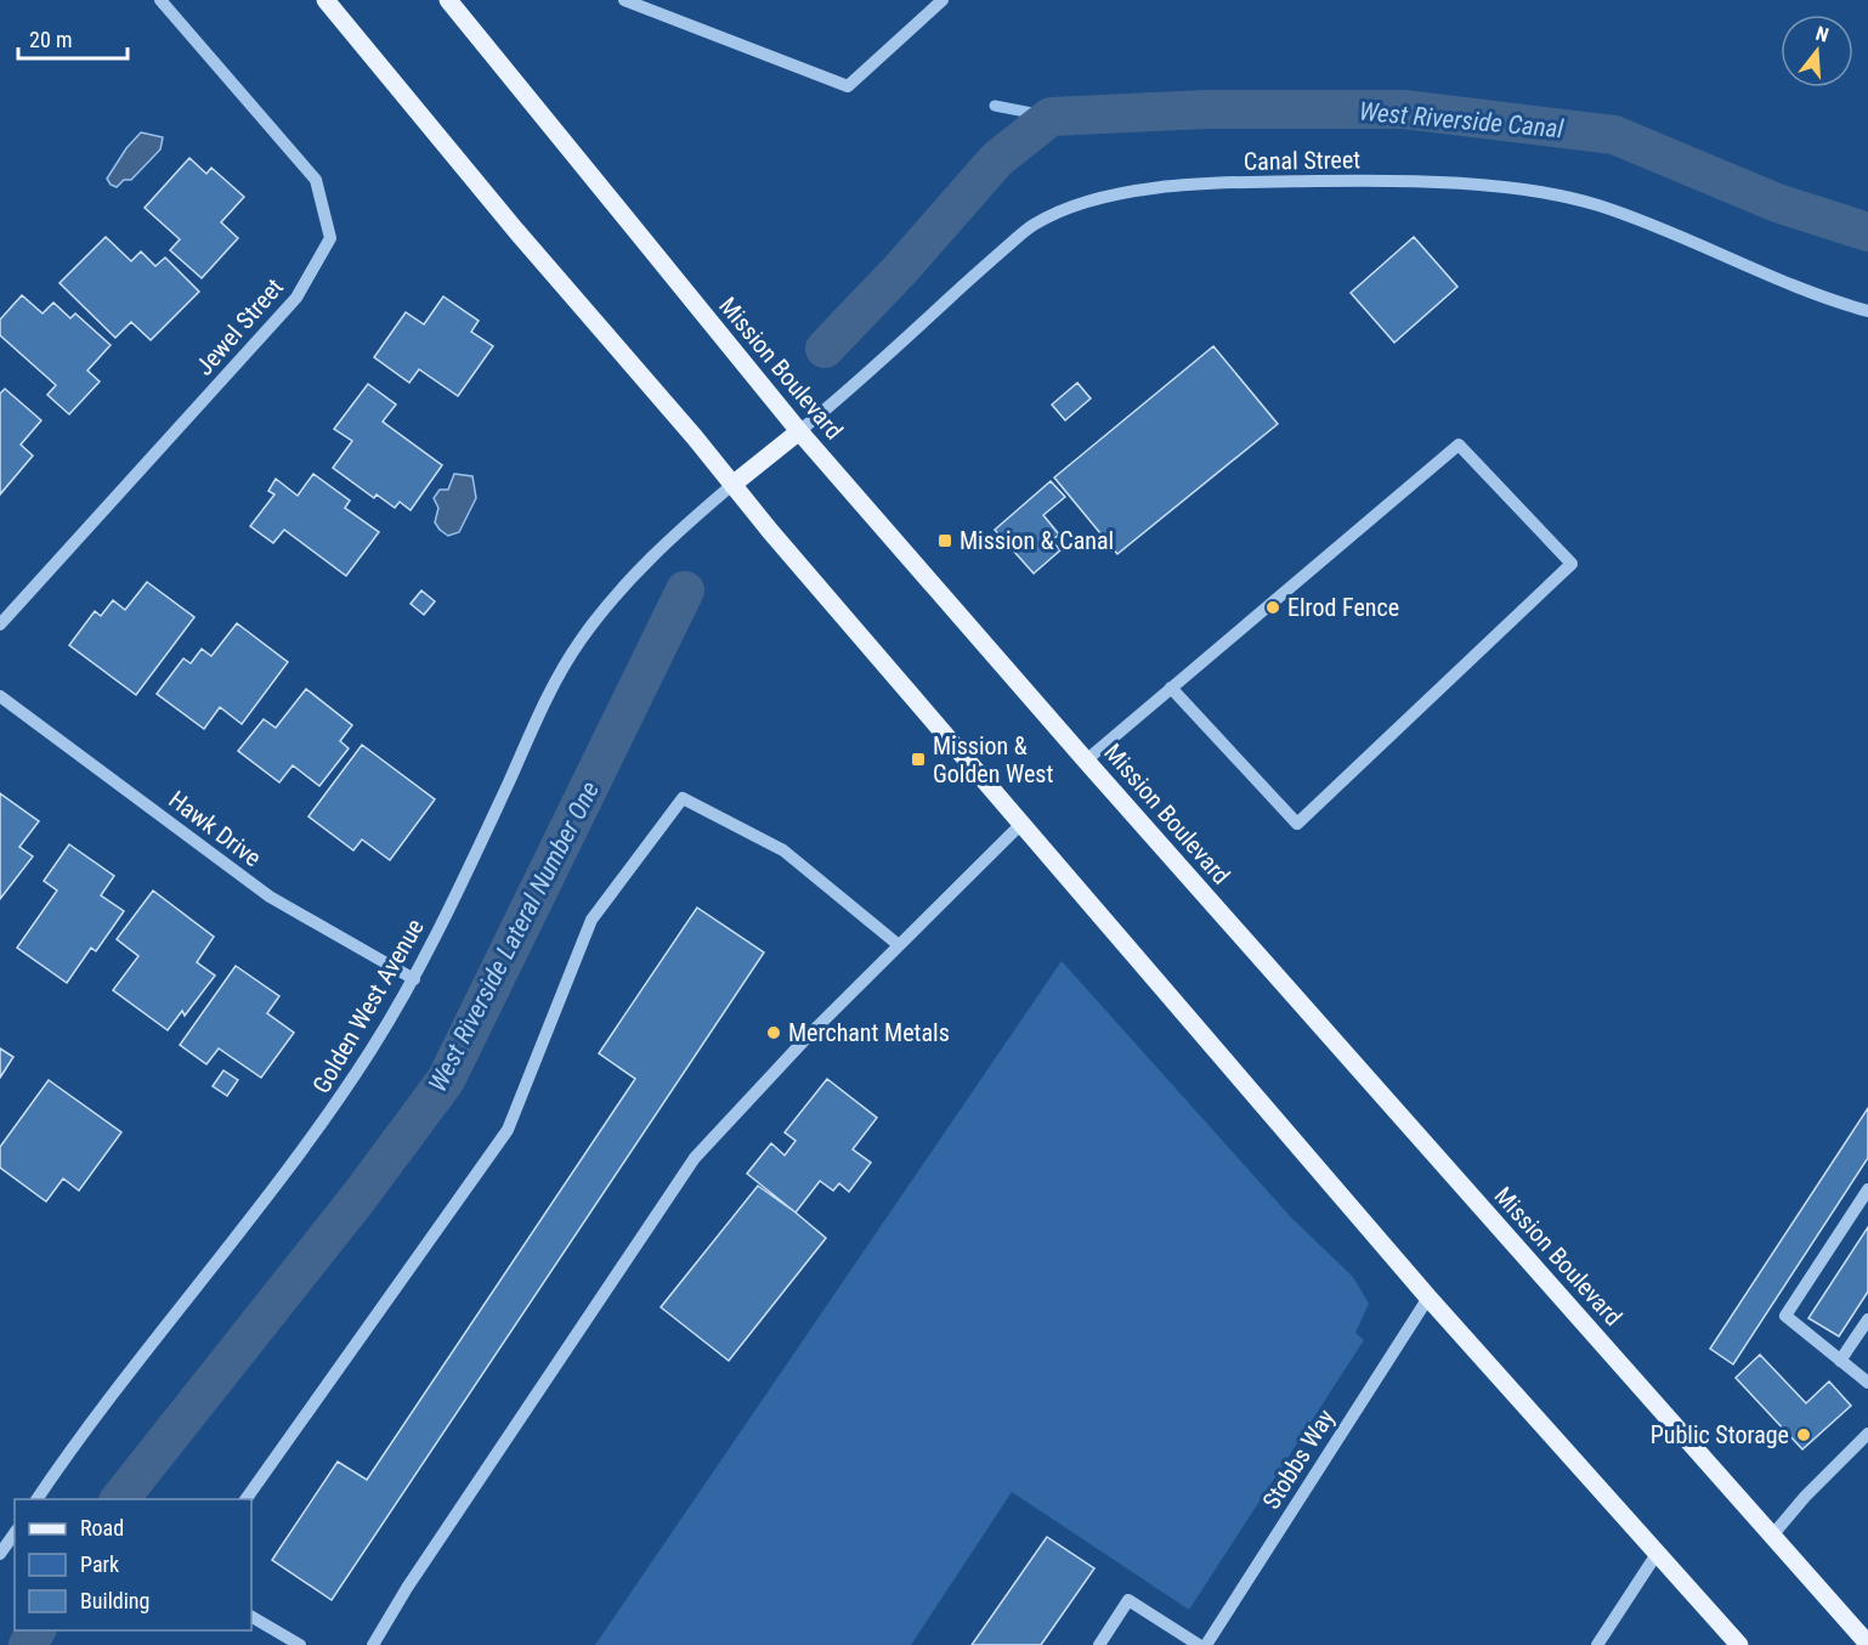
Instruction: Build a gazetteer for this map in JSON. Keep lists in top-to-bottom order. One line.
{"streets":{"main road":["Mission Boulevard"],"street":["Canal Street","Jewel Street","Hawk Drive","Golden West Avenue","Stobbs Way"]},"crossings":[["Canal Street","Mission Boulevard"],["Hawk Drive","Golden West Avenue"]],"water":["West Riverside Canal","West Riverside Lateral Number One"],"places":{"transit":["Mission & Canal","Mission & Golden West"],"other":["Elrod Fence","Merchant Metals","Public Storage"]},"legend":["Road","Park","Building"],"scale_bar":"20 m","north":"top"}
